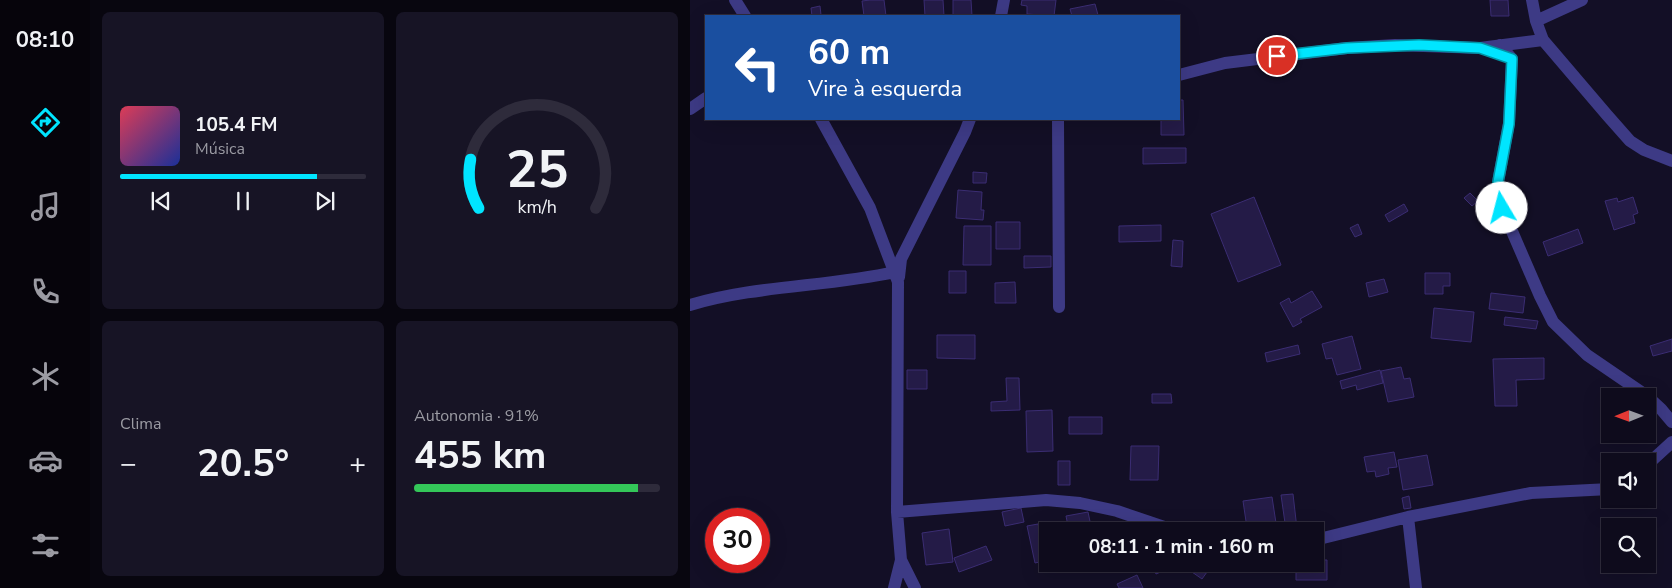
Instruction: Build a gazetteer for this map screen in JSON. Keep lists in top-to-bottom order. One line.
{"north":"left","page":{"tabs":"08:10","turn":["60 m","Vire à esquerda"],"song":["105.4 FM","Música"],"tile":["Clima",["Autonomia · 91%","455 km"]],"heat":["−","20.5°","+"],"limit":"30","trip":"08:11 · 1 min · 160 m","gauge":["25","km/h"]}}
